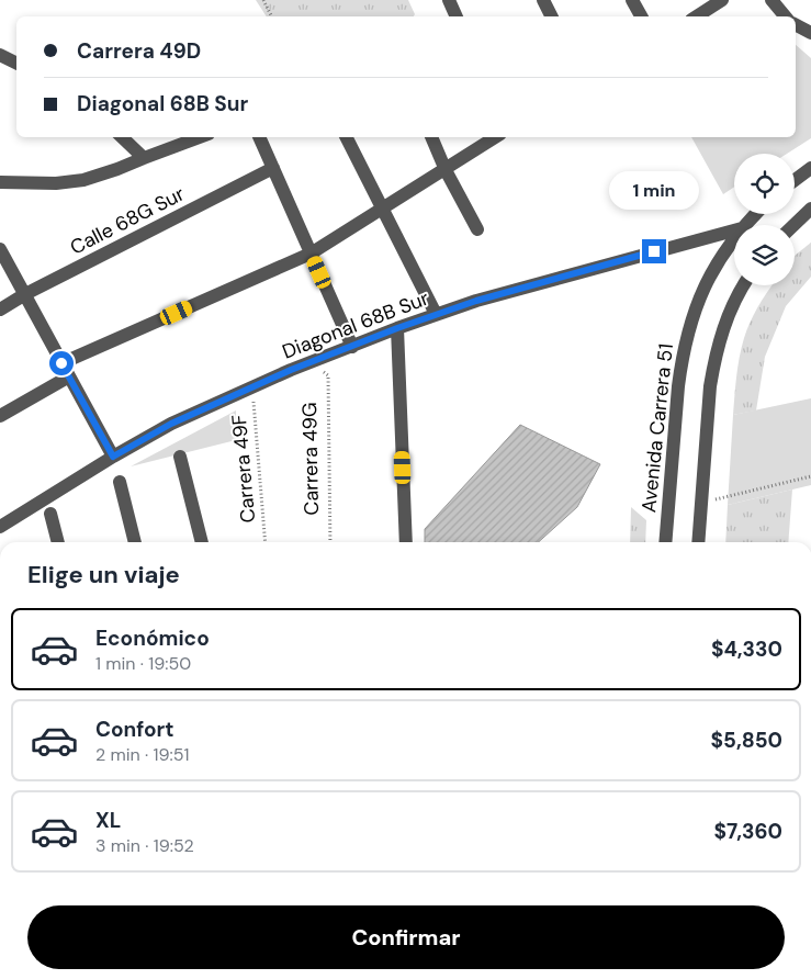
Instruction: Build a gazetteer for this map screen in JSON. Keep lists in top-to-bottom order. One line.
{"streets":{"street":["Calle 68G Sur","Diagonal 68B Sur","Avenida Carrera 51"],"path":["Carrera 49G","Carrera 49F"]},"crossings":[["Diagonal 68B Sur","Carrera 49F"]],"page":{"banner":["Carrera 49D","Diagonal 68B Sur"],"bubble":"1 min","heading":"Elige un viaje","list":[{"name":"Económico","note":"1 min · 19:50","value":"$4,330"},{"name":"Confort","note":"2 min · 19:51","value":"$5,850"},{"name":"XL","note":"3 min · 19:52","value":"$7,360"}],"buttons":"Confirmar"}}
